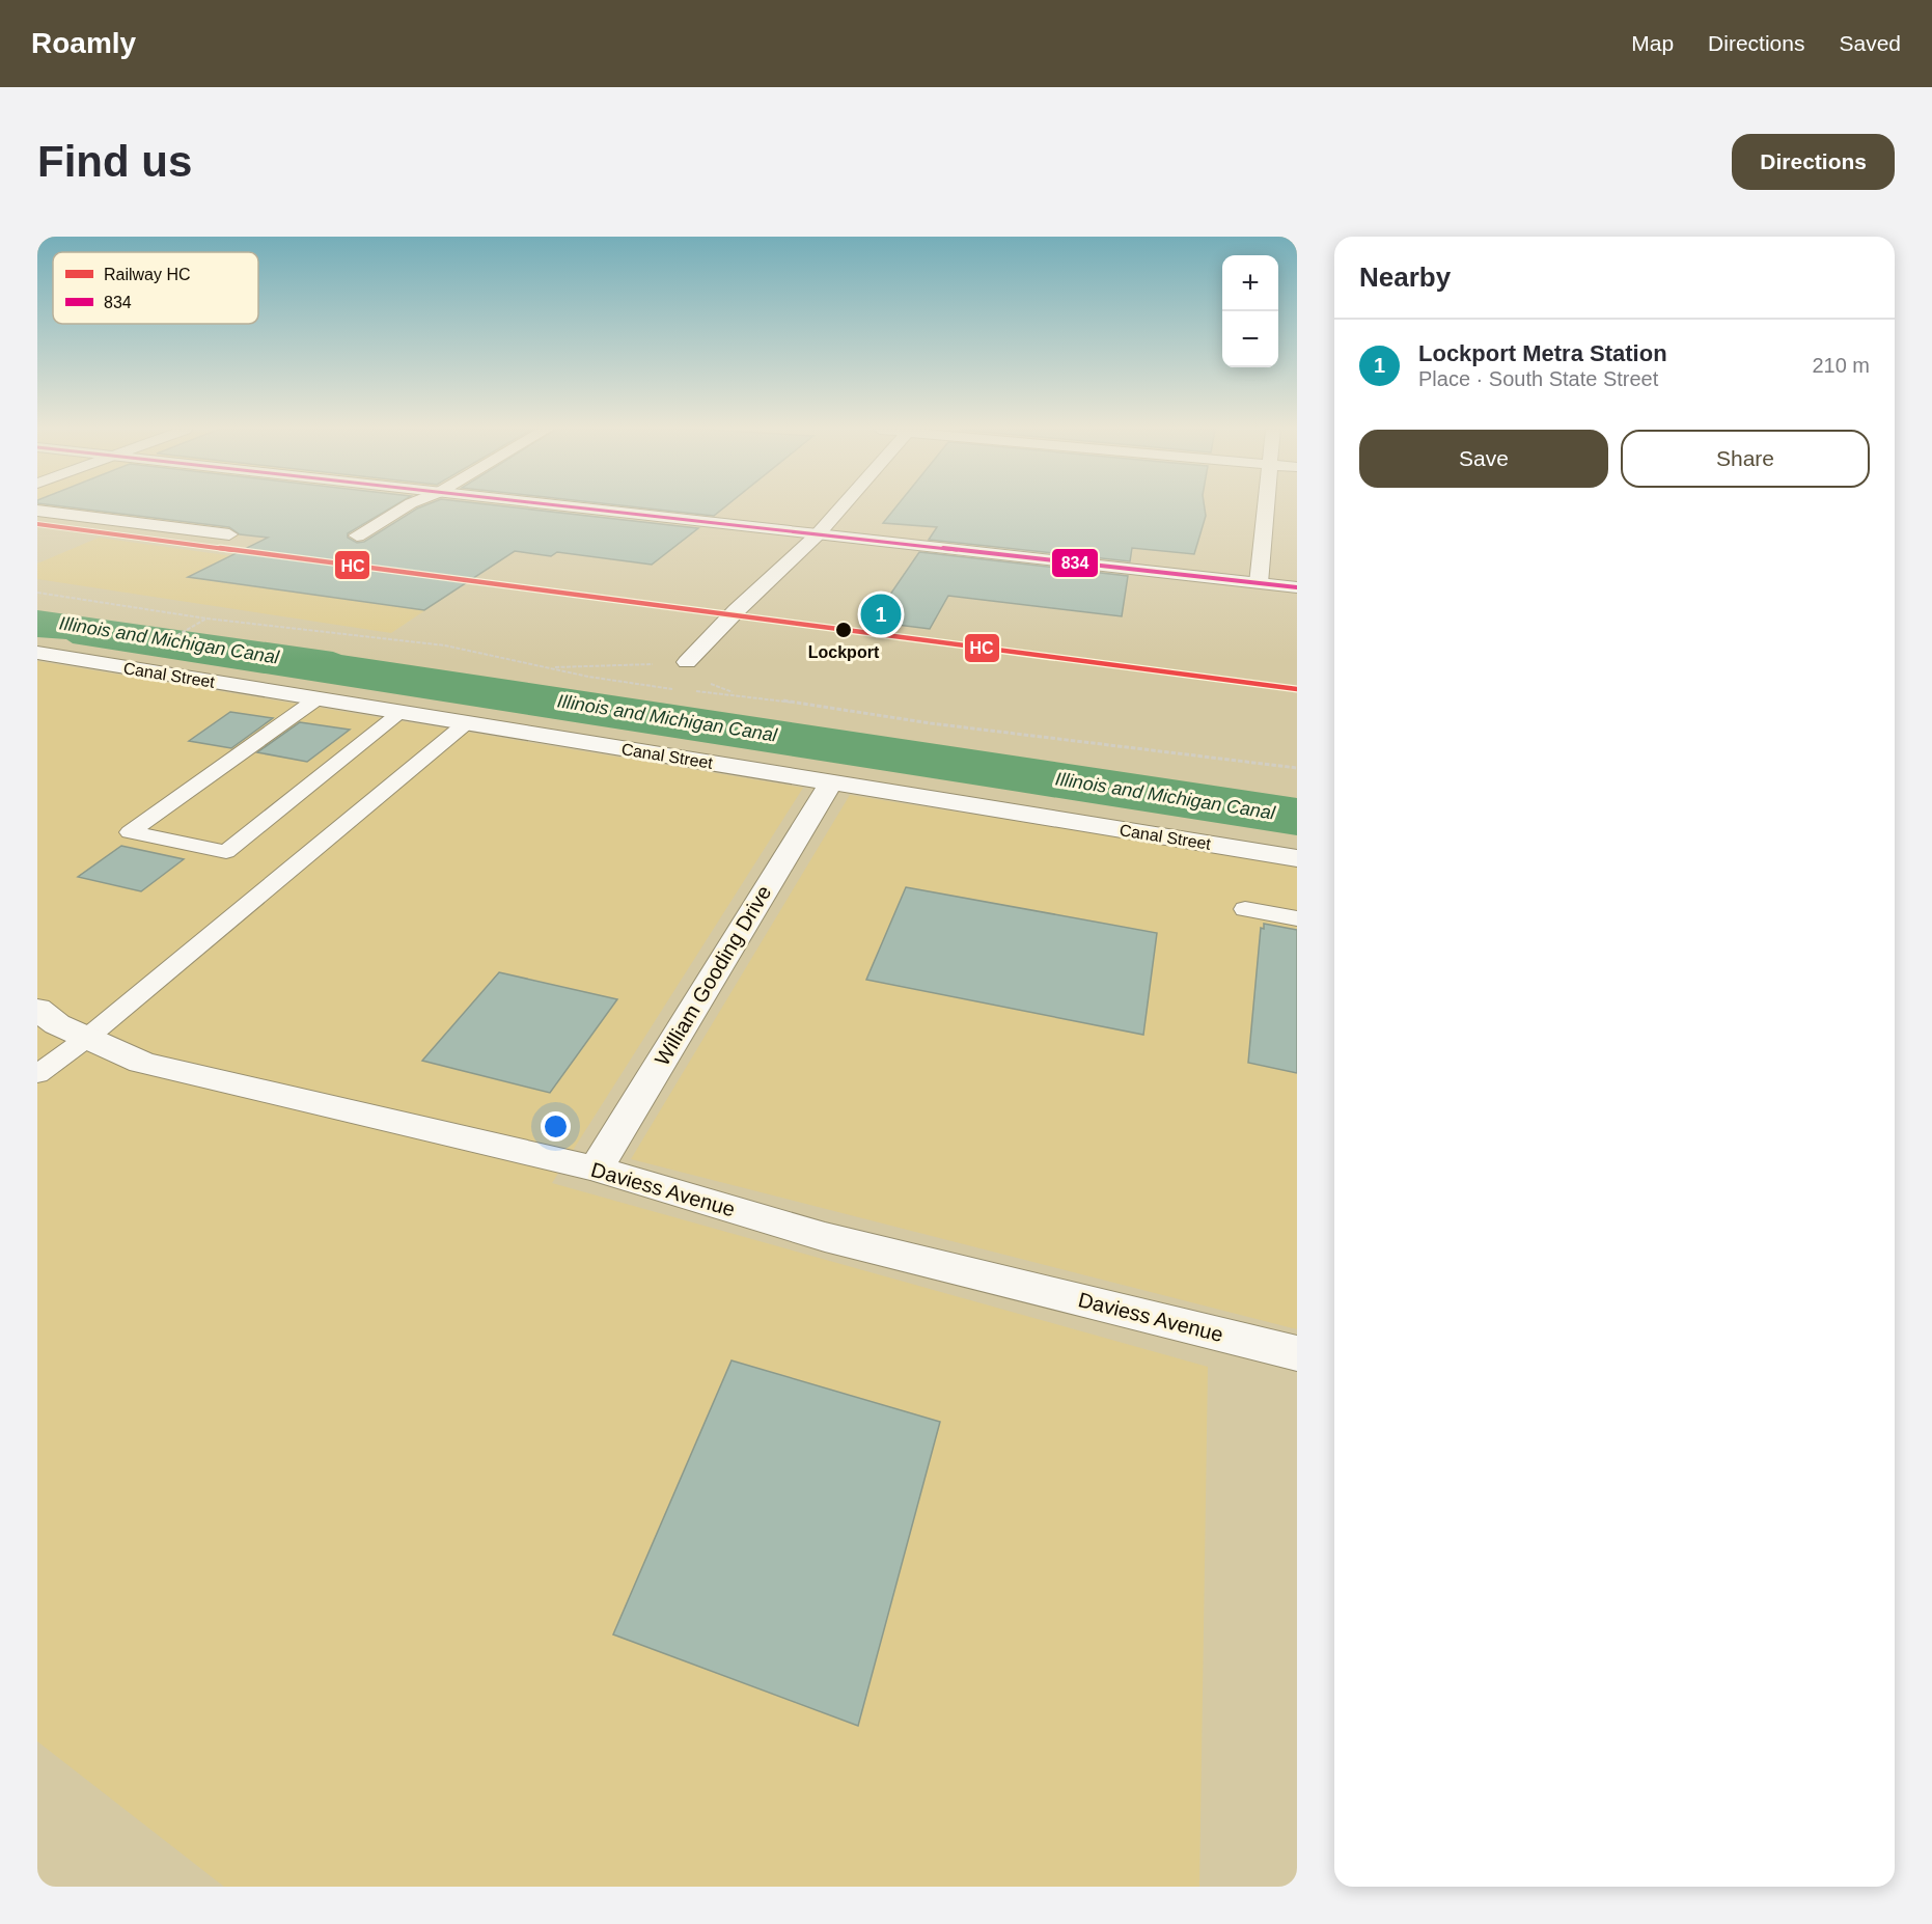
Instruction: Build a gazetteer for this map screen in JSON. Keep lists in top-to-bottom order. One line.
{"streets":{"street":["Canal Street","William Gooding Drive","Daviess Avenue"]},"crossings":[["Canal Street","William Gooding Drive"],["William Gooding Drive","Daviess Avenue"]],"water":["Illinois and Michigan Canal"],"places":["Lockport"],"lines":["transit line 834","rail line HC"],"legend":["Railway HC","834"],"page":{"header":"Roamly","nav":["Map","Directions","Saved"],"buttons":["Directions",["Save","Share"]],"title":"Find us","heading":"Nearby","map_buttons":["+","−"],"list":[{"mark":"1","name":"Lockport Metra Station","note":"Place · South State Street","value":"210 m"}],"pins":"1"}}
